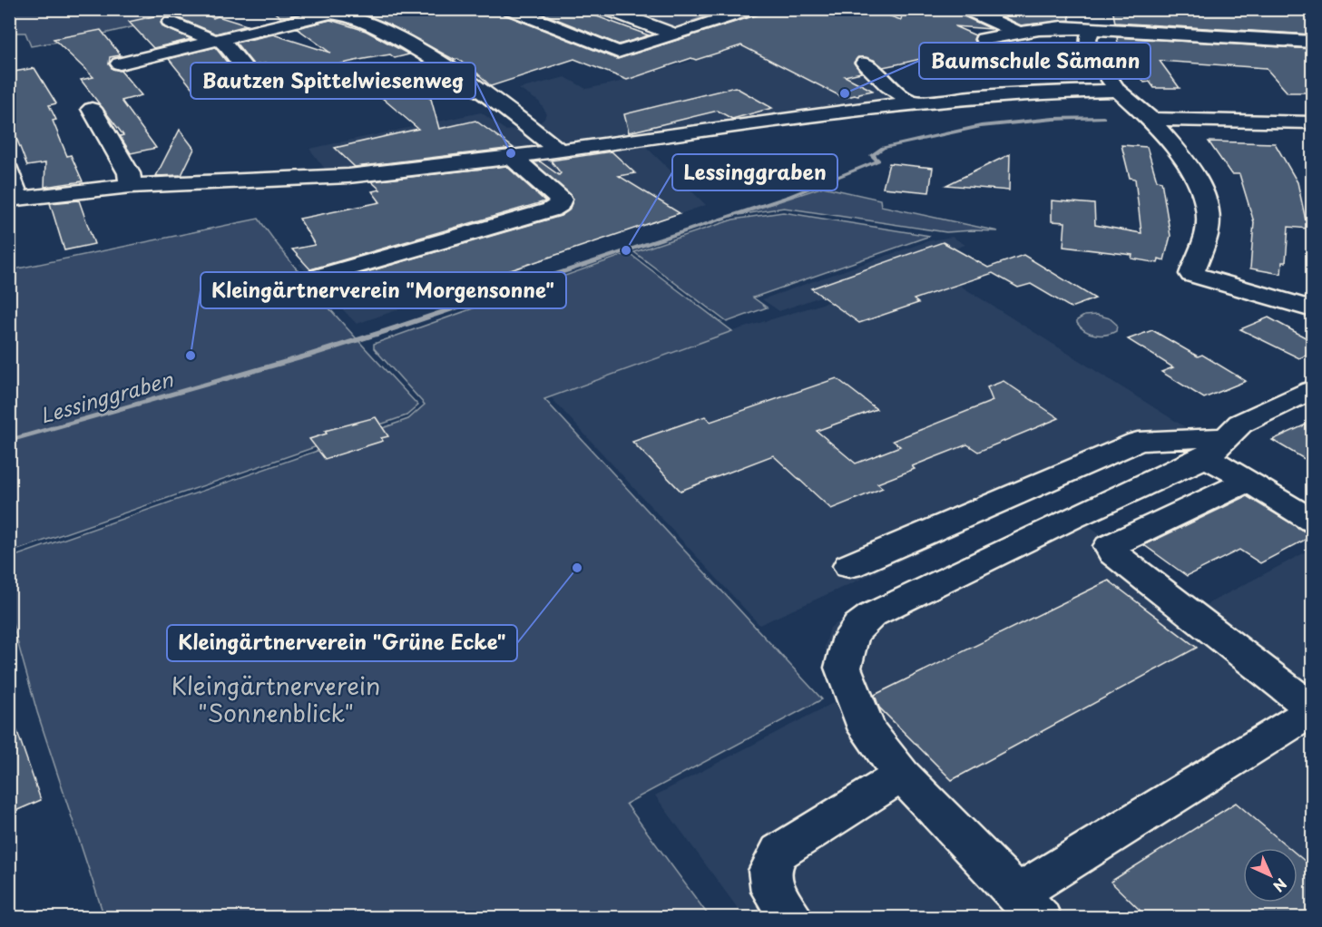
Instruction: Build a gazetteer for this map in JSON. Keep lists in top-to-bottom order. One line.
{"water":["Lessinggraben"],"parks":["Kleingärtnerverein \"Sonnenblick\""],"places":["Baumschule Sämann","Bautzen Spittelwiesenweg","Lessinggraben","Kleingärtnerverein \"Morgensonne\"","Kleingärtnerverein \"Grüne Ecke\""],"north":"bottom right"}
